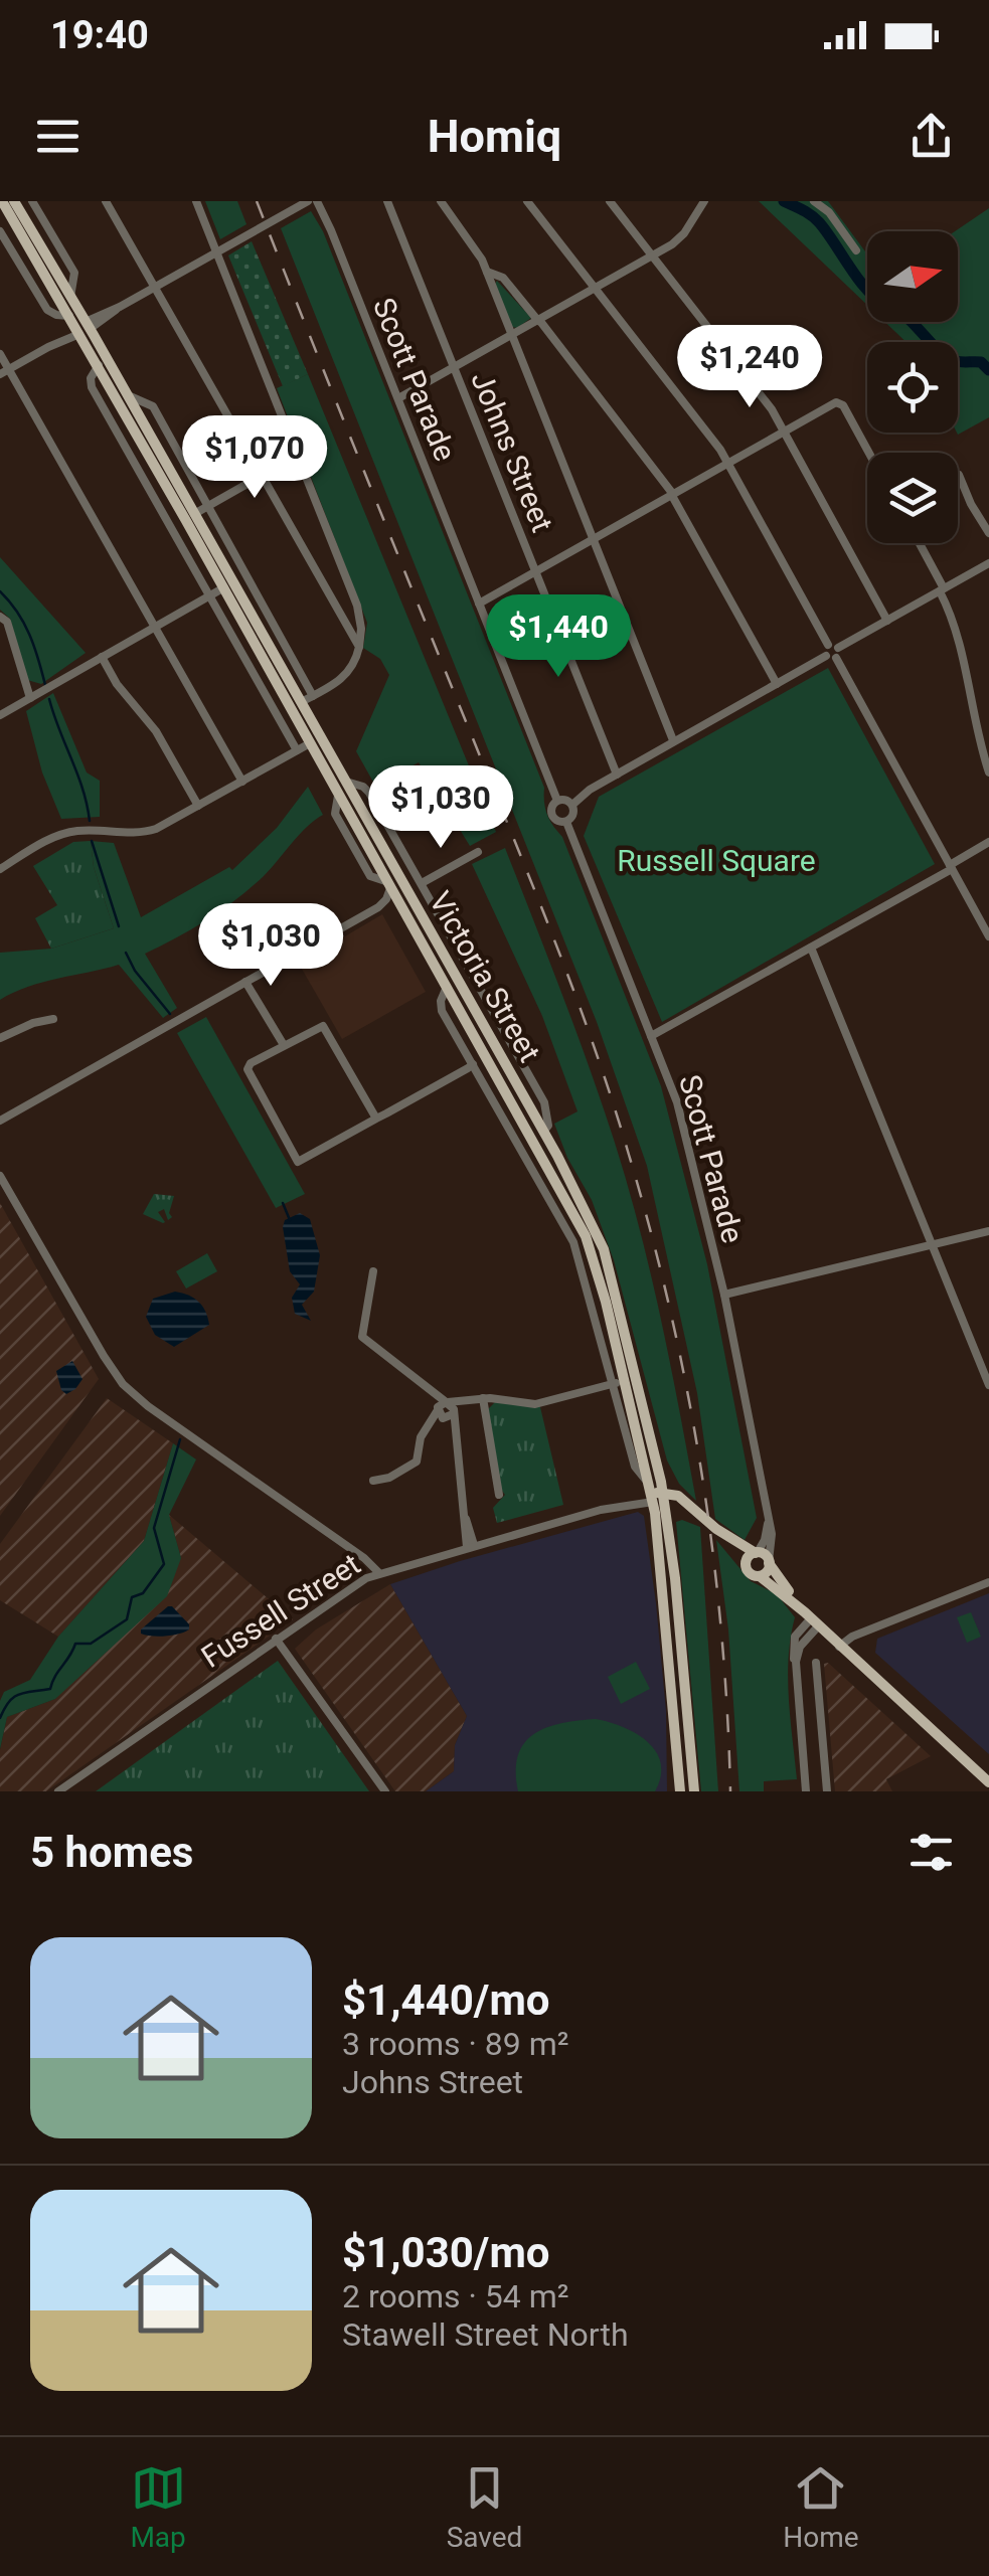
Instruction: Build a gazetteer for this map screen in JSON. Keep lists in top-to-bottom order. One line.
{"streets":{"main road":["Victoria Street"],"street":["Scott Parade","Johns Street","Fussell Street"]},"crossings":[["Victoria Street","Fussell Street"]],"parks":["Russell Square"],"north":"right","page":{"status":"19:40","header":"Homiq","price":["$1,240","$1,070","$1,440","$1,030","$1,030"],"heading":"5 homes","list":[{"name":"$1,440/mo","note":"3 rooms · 89 m² · Johns Street"},{"name":"$1,030/mo","note":"2 rooms · 54 m² · Stawell Street North"}],"tabs":["Map","Saved","Home"]}}
